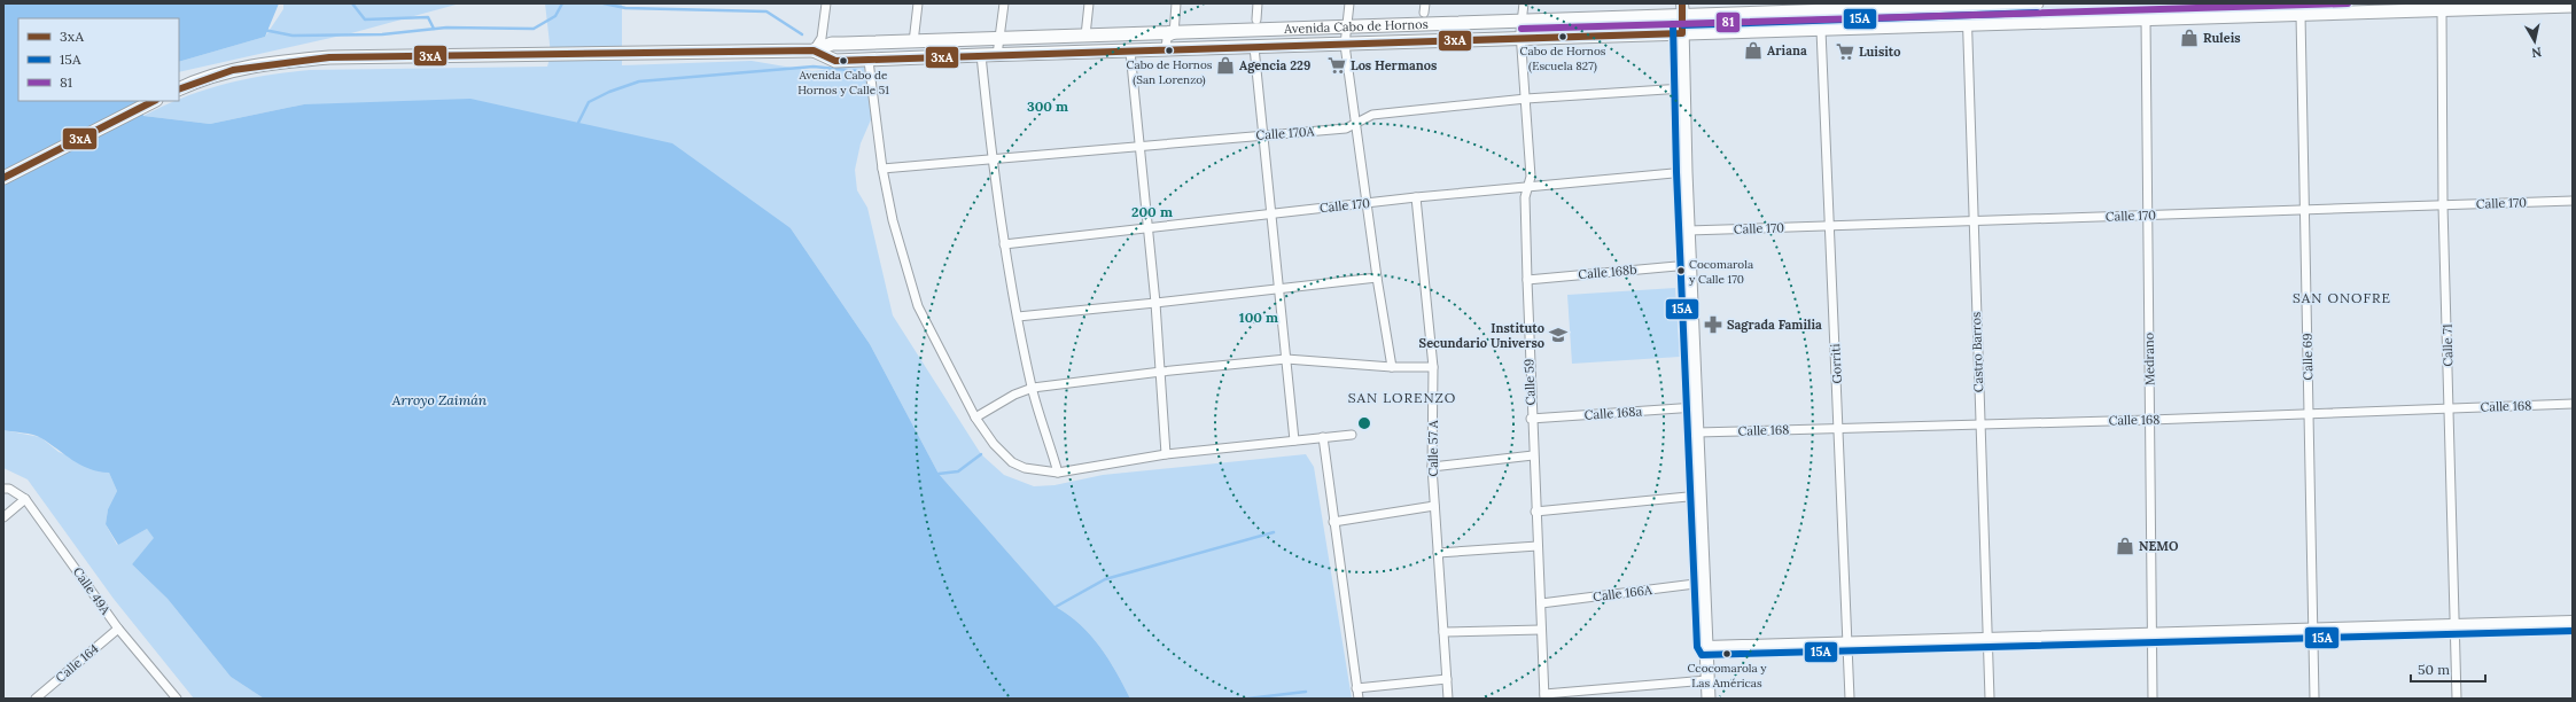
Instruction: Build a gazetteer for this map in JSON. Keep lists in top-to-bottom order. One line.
{"streets":{"main road":["Avenida Cabo de Hornos"],"street":["Calle 170A","Calle 170","Calle 168b","Calle 71","Castro Barros","Calle 69","Medrano","Gorriti","Calle 59","Calle 168","Calle 168a","Calle 57 A","Calle 49A","Calle 166A","Calle 164"]},"crossings":[["Avenida Cabo de Hornos","Calle 71"],["Avenida Cabo de Hornos","Castro Barros"],["Avenida Cabo de Hornos","Calle 69"],["Avenida Cabo de Hornos","Medrano"],["Avenida Cabo de Hornos","Gorriti"],["Avenida Cabo de Hornos","Calle 59"],["Calle 170A","Calle 59"],["Calle 170","Calle 71"],["Calle 170","Castro Barros"],["Calle 170","Calle 69"],["Calle 170","Medrano"],["Calle 170","Gorriti"],["Calle 170","Calle 59"],["Calle 170","Calle 57 A"],["Calle 168b","Calle 59"],["Calle 71","Calle 168"],["Castro Barros","Calle 168"],["Calle 69","Calle 168"],["Medrano","Calle 168"],["Gorriti","Calle 168"],["Calle 59","Calle 168a"],["Calle 59","Calle 166A"],["Calle 49A","Calle 164"]],"districts":["SAN ONOFRE","SAN LORENZO"],"water":["Arroyo Zaimán"],"places":{"other":["Cabo de Hornos (Escuela 827)","Cabo de Hornos (San Lorenzo)","Avenida Cabo de Hornos y Calle 51","Cocomarola y Calle 170","Ccocomarola y Las Américas"],"shop":["Ruleis","Ariana","Agencia 229","NEMO"],"supermarket":["Luisito","Los Hermanos"],"pharmacy":["Sagrada Familia"],"school or university":["Instituto Secundario Universo"]},"lines":["transit line 3xA","transit line 81","transit line 15A"],"legend":["3xA","15A","81"],"scale_bar":"50 m","north":"bottom","rings":["300 m","200 m","100 m"]}
